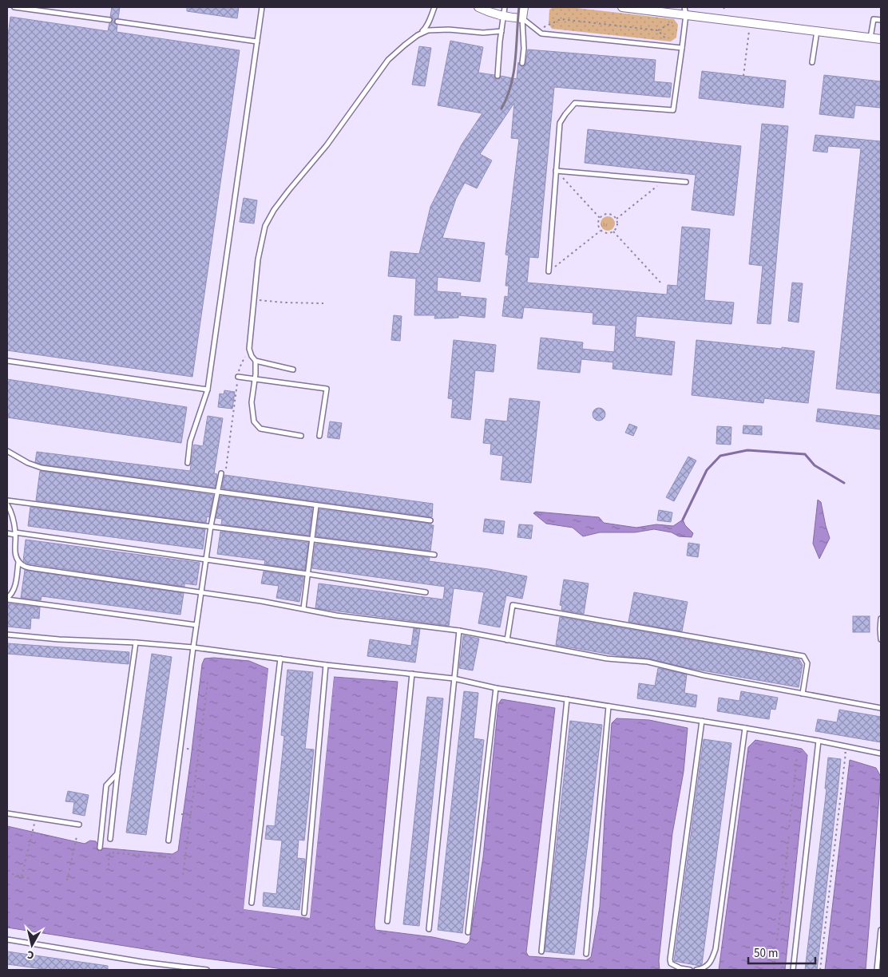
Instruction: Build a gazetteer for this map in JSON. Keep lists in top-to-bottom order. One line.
{"scale_bar":"50 m","north":"bottom"}
